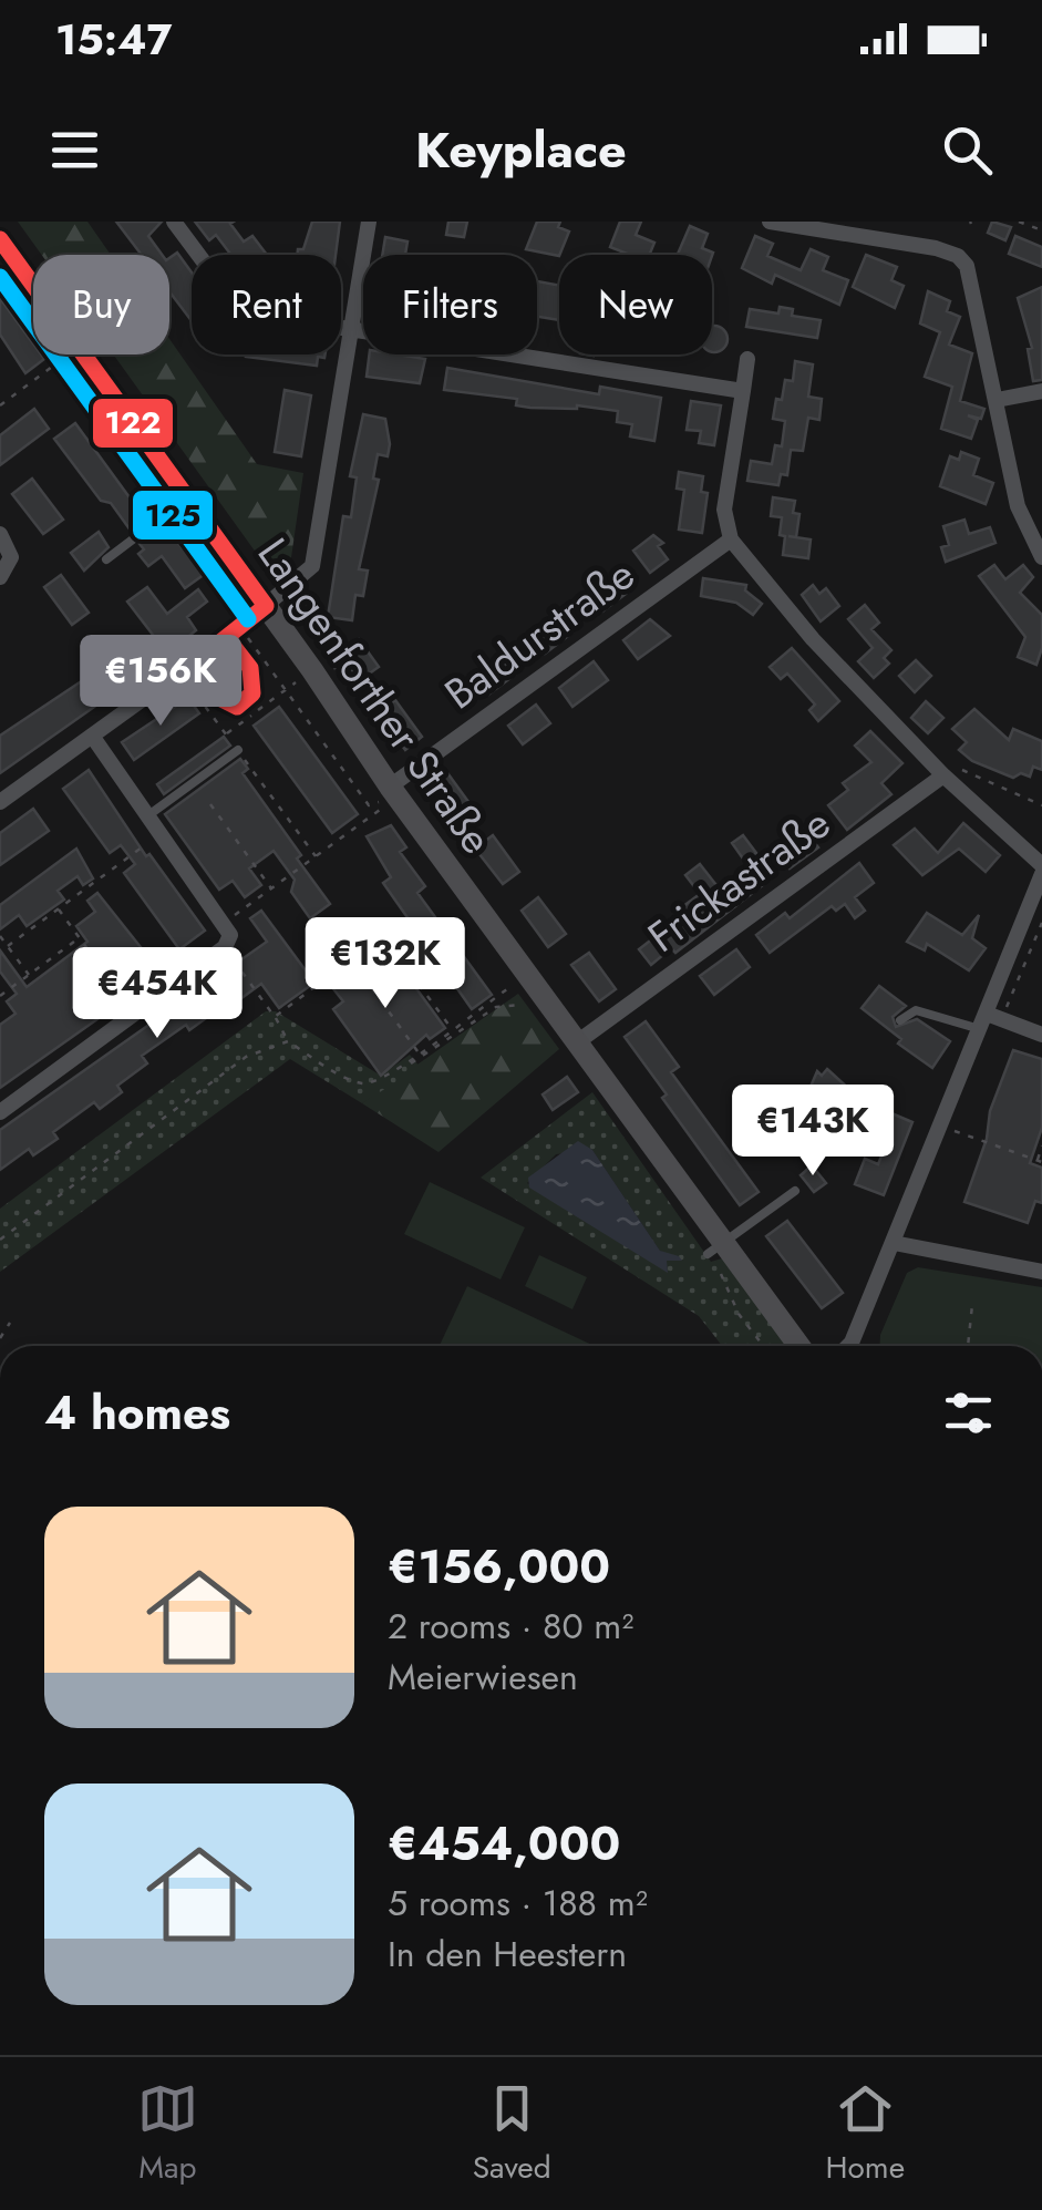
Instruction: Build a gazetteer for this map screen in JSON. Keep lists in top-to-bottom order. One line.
{"streets":{"main road":["Langenforther Straße"],"street":["Baldurstraße","Frickastraße"]},"crossings":[["Baldurstraße","Langenforther Straße"],["Langenforther Straße","Frickastraße"]],"lines":["transit line 122","transit line 125"],"page":{"status":"15:47","header":"Keyplace","chip":["Buy","Rent","Filters","New"],"price":["€156K","€132K","€454K","€143K"],"heading":"4 homes","list":[{"name":"€156,000","note":"2 rooms · 80 m² · Meierwiesen"},{"name":"€454,000","note":"5 rooms · 188 m² · In den Heestern"}],"tabs":["Map","Saved","Home"]}}
